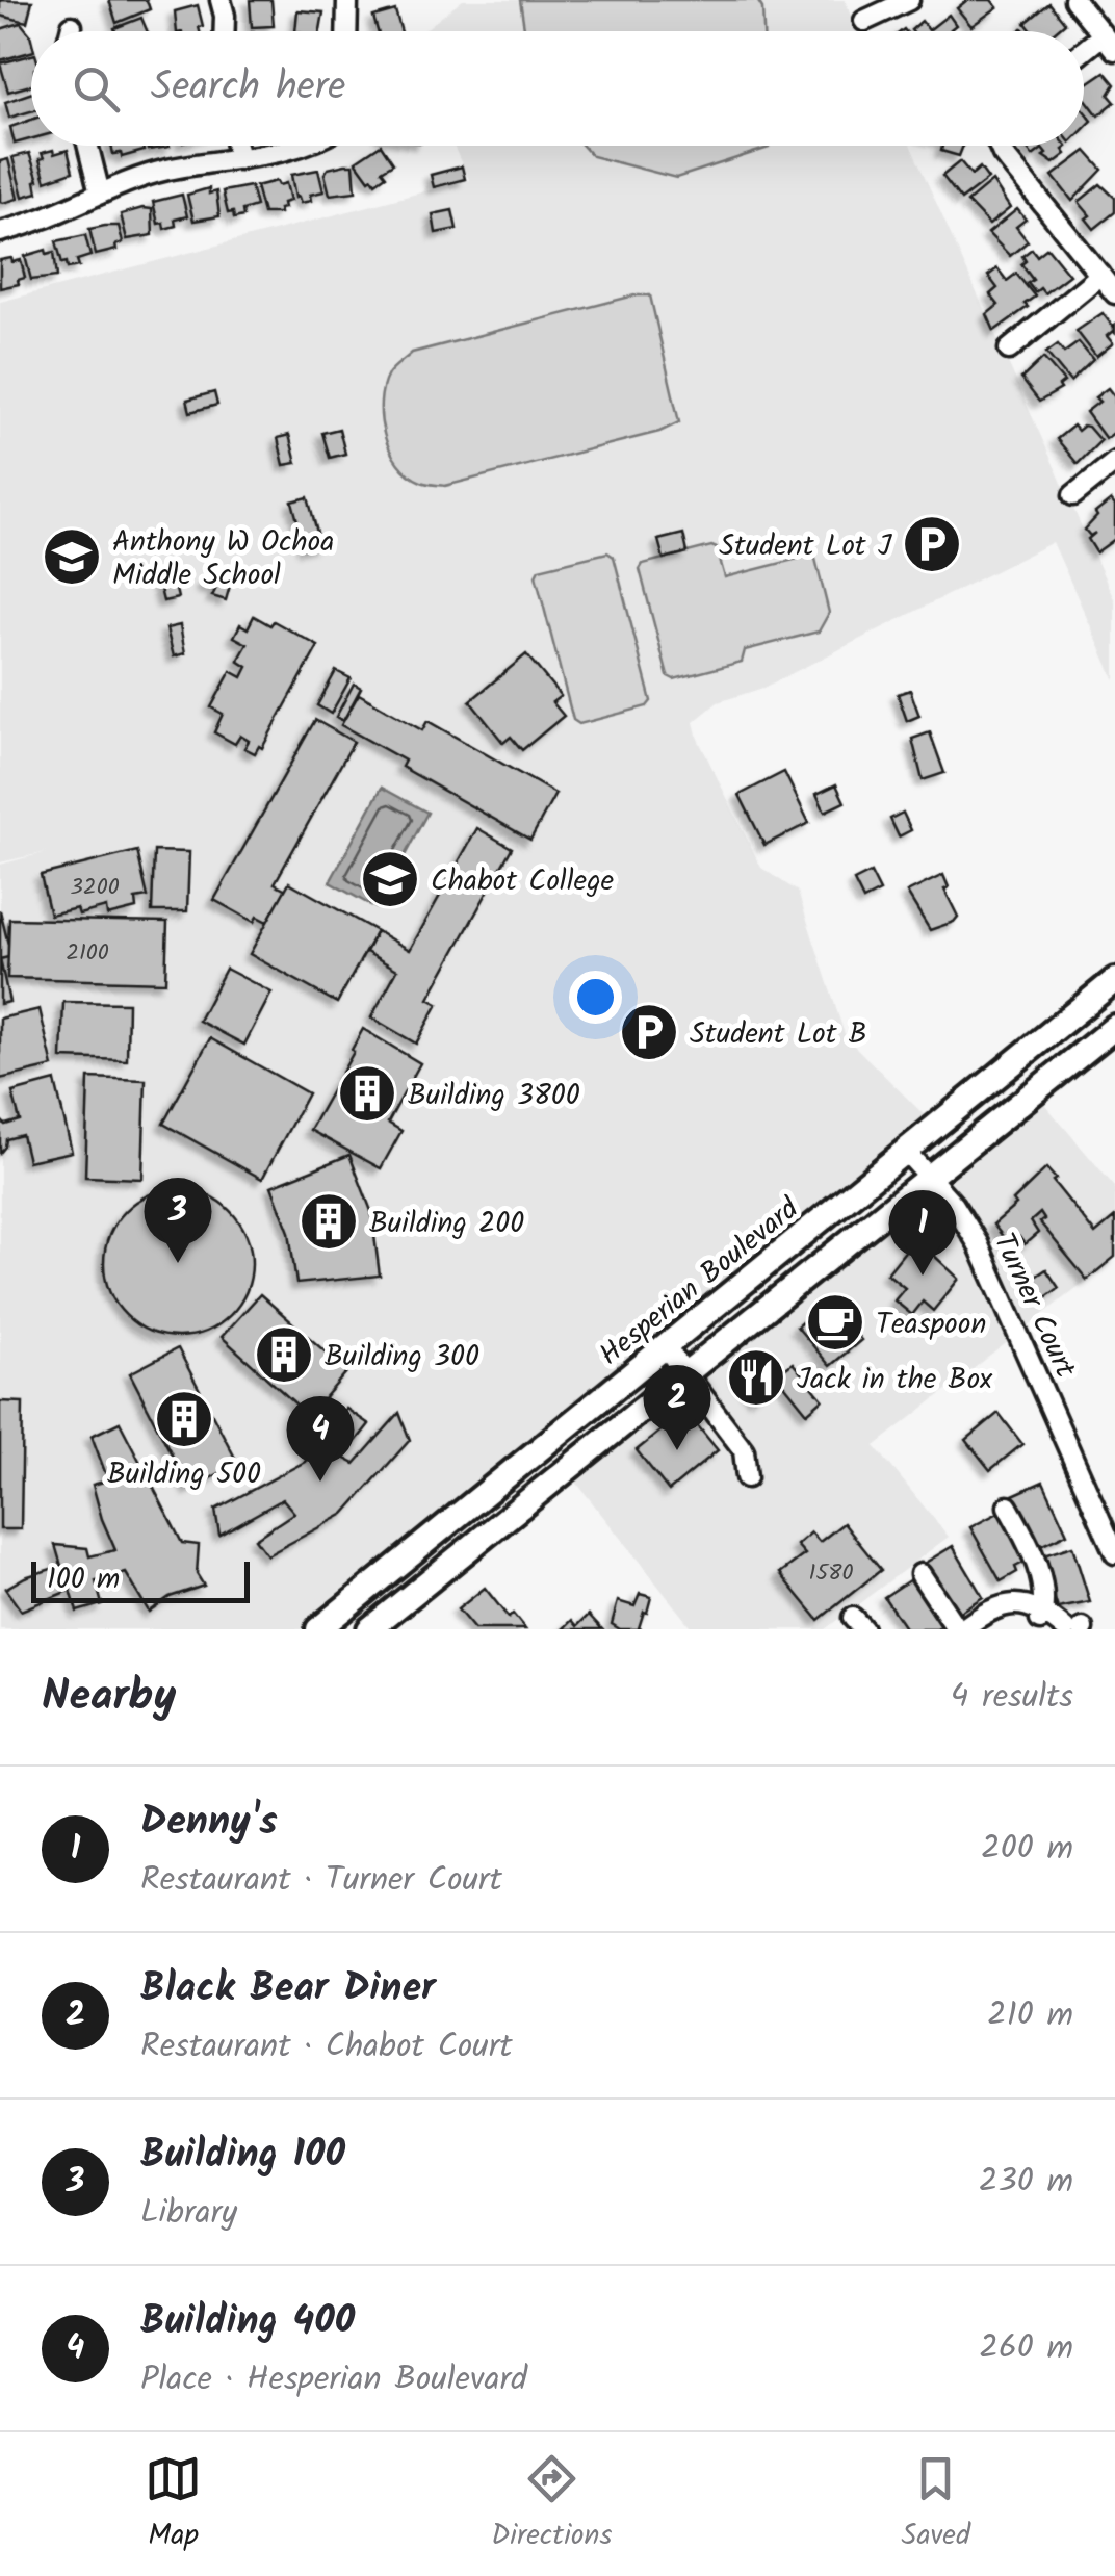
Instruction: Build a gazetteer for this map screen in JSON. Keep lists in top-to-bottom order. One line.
{"streets":{"main road":["Hesperian Boulevard"],"street":["Turner Court"]},"crossings":[["Hesperian Boulevard","Turner Court"]],"places":{"parking":["Student Lot J","Student Lot B"],"school or university":["Anthony W Ochoa Middle School","Chabot College"],"building":["Building 3800","Building 200","Building 300","Building 500"],"cafe":["Teaspoon"],"restaurant":["Jack in the Box"]},"house_numbers":["3200","2100","1580"],"scale_bar":"100 m","page":{"search":"Search here","pins":["3","1","2","4"],"scale":"100 m","heading":["Nearby","4 results"],"list":[{"mark":"1","name":"Denny's","note":"Restaurant · Turner Court","value":"200 m"},{"mark":"2","name":"Black Bear Diner","note":"Restaurant · Chabot Court","value":"210 m"},{"mark":"3","name":"Building 100","note":"Library","value":"230 m"},{"mark":"4","name":"Building 400","note":"Place · Hesperian Boulevard","value":"260 m"}],"nav":["Map","Directions","Saved"]}}
